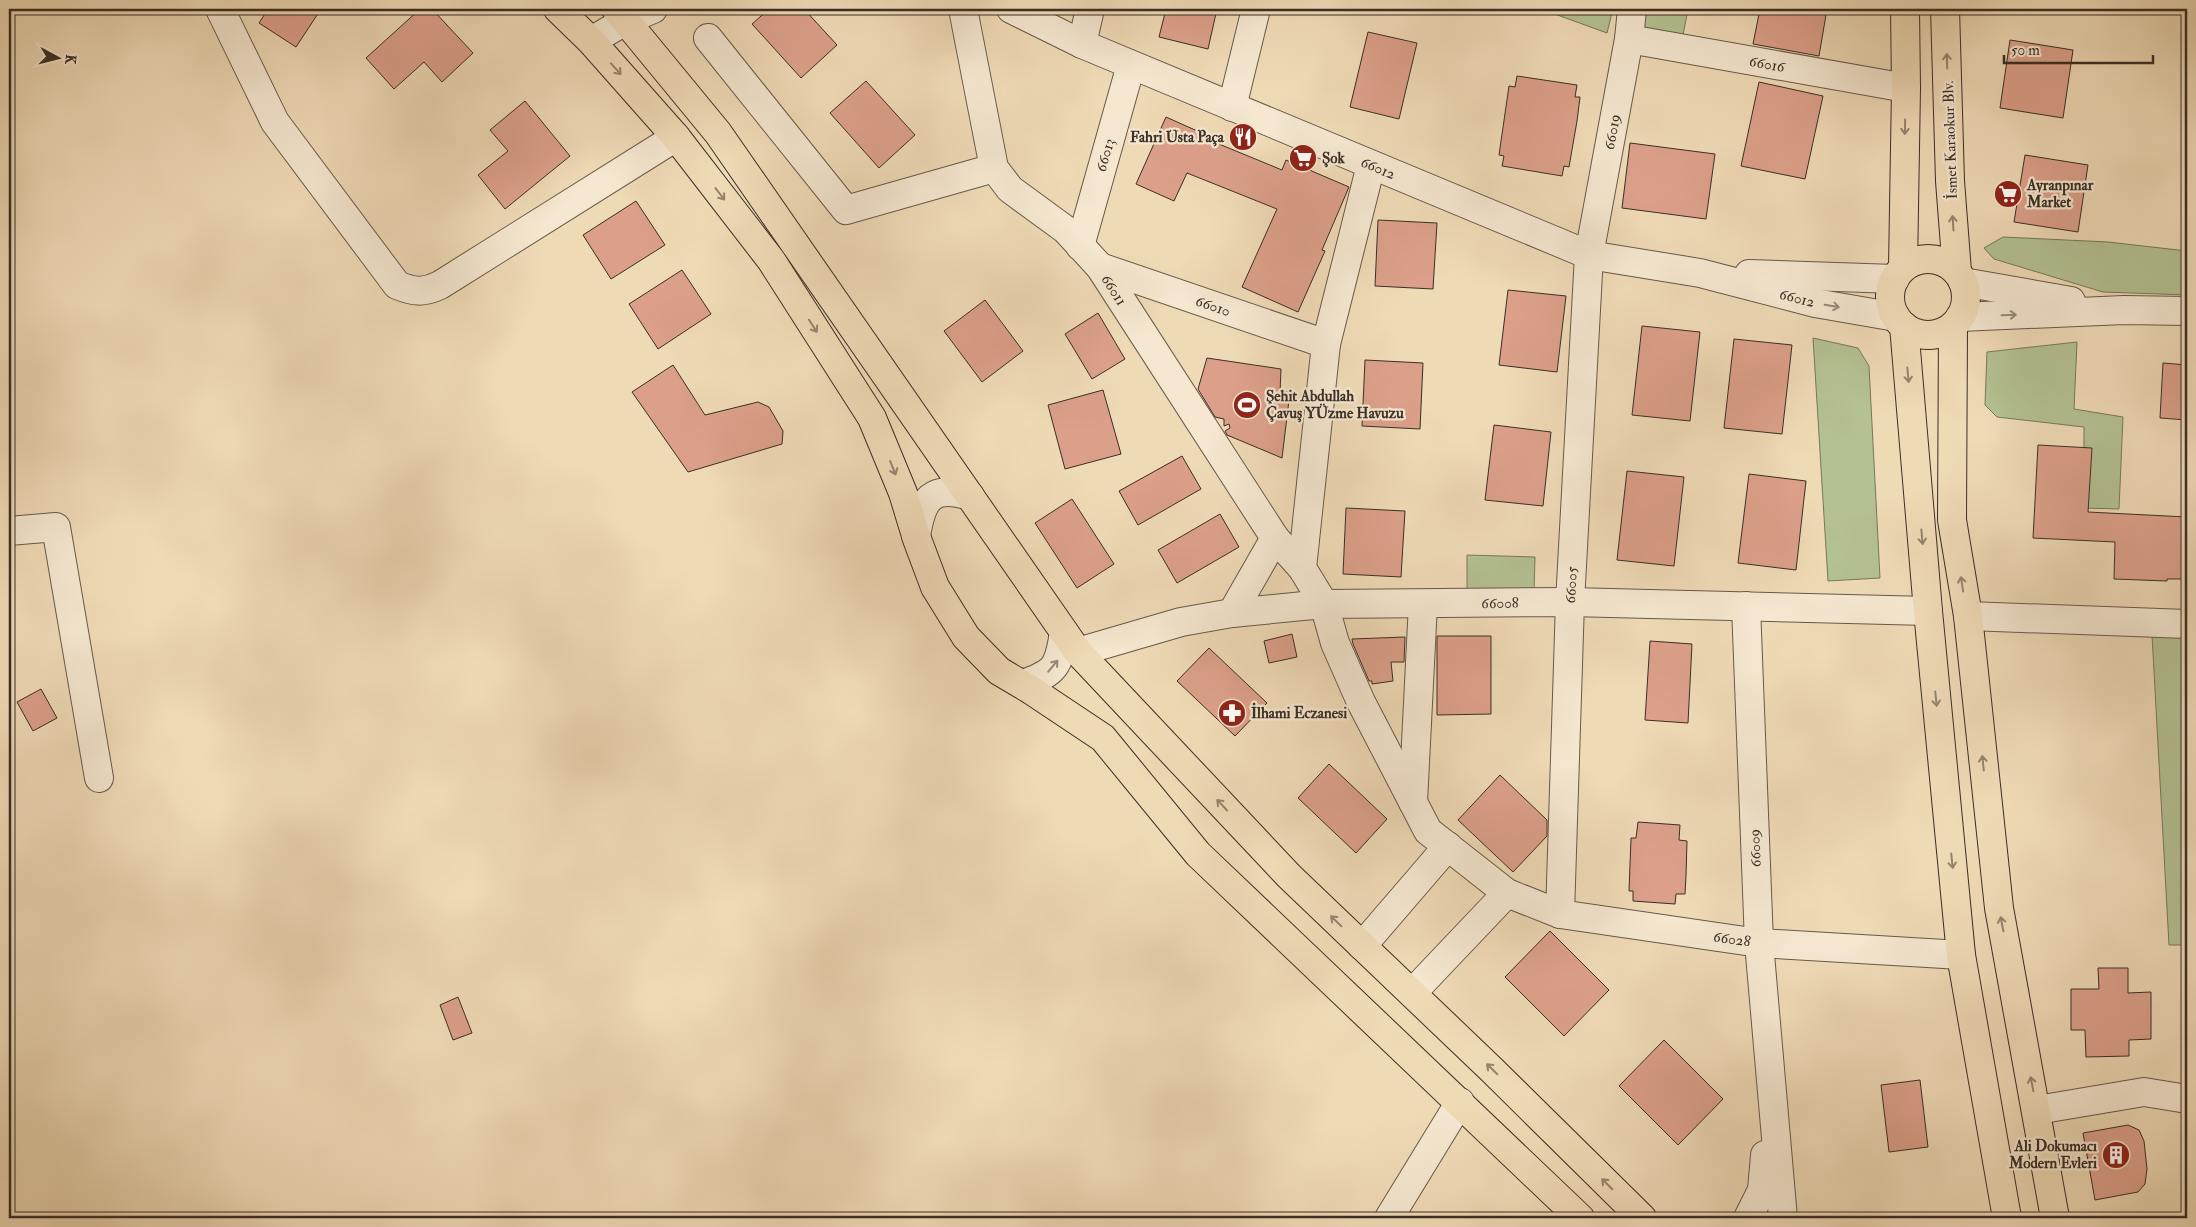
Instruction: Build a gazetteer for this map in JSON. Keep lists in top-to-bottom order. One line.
{"streets":{"main road":["İsmet Karaokur Blv."],"street":["66016","66019","66013","66012","66011","66010","66005","66008","66009","66028"]},"crossings":[["66016","66019"],["66019","66012"],["66019","66005"],["İsmet Karaokur Blv.","66012"],["66013","66012"],["66013","66011"],["66012","66005"],["66011","66010"],["66011","66008"],["66011","66028"],["66005","66008"],["66005","66028"],["66008","66009"],["66009","66028"]],"places":{"restaurant":["Fahri Usta Paça"],"supermarket":["Şok","Ayranpınar Market"],"sports":["Şehit Abdullah Çavuş YÜzme Havuzu"],"pharmacy":["İlhami Eczanesi"],"building":["Ali Dokumacı Modern Evleri"]},"scale_bar":"50 m","north":"right"}
